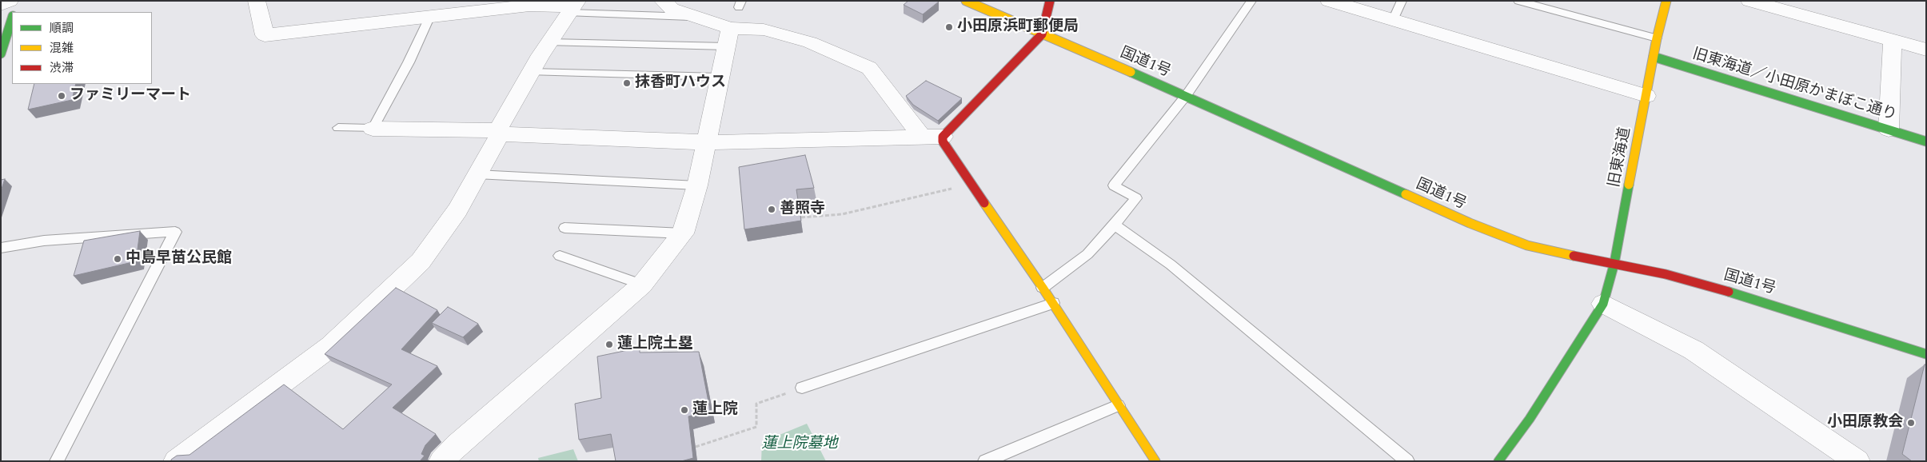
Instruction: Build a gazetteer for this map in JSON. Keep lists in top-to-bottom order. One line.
{"streets":{"main road":["国道1号","旧東海道／小田原かまぼこ通り","旧東海道"]},"crossings":[["国道1号","旧東海道"],["旧東海道／小田原かまぼこ通り","旧東海道"]],"parks":["蓮上院墓地"],"places":["小田原浜町郵便局","抹香町ハウス","ファミリーマート","善照寺","中島早苗公民館","蓮上院土塁","蓮上院","小田原教会"],"legend":["順調","混雑","渋滞"]}
